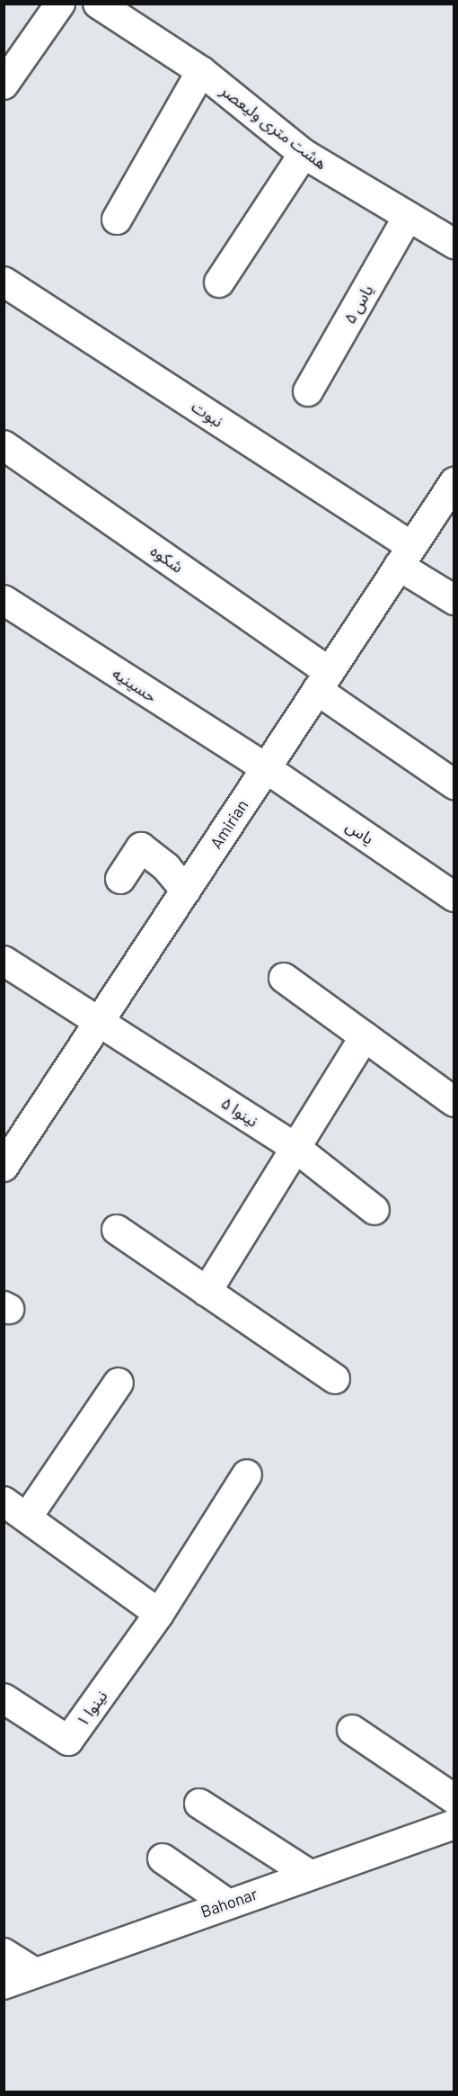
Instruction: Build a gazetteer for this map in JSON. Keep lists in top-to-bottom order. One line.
{"streets":{"street":["هشت متری ولیعصر","یاس ۵","نبوت","شکوه","حسینیه","Amirian","یاس","نینوا ۵","نینوا ۱","Bahonar"]},"crossings":[["هشت متری ولیعصر","یاس ۵"],["نبوت","Amirian"],["شکوه","Amirian"],["حسینیه","Amirian"],["حسینیه","یاس"],["Amirian","یاس"],["Amirian","نینوا ۵"]]}
